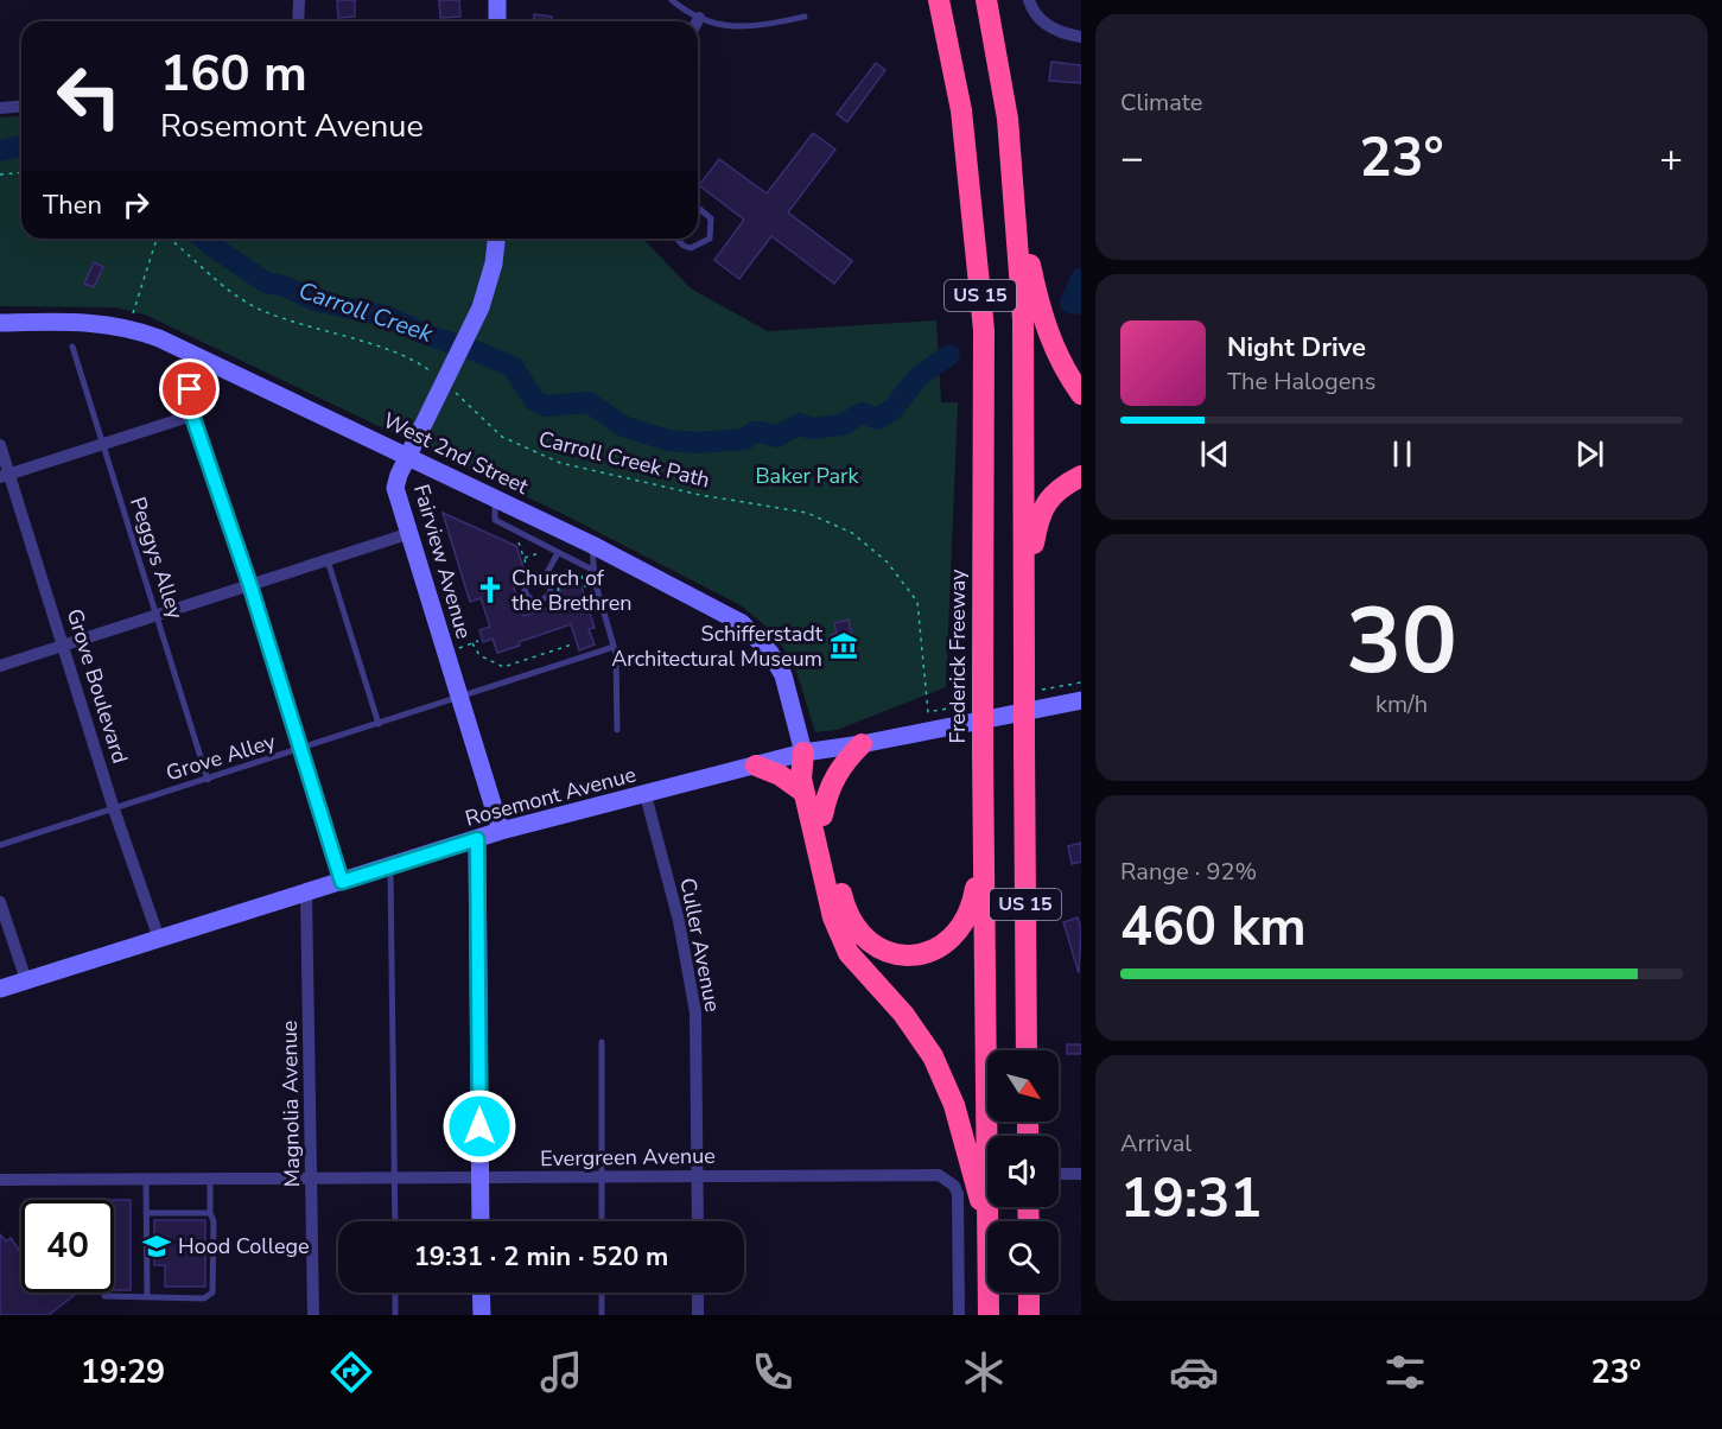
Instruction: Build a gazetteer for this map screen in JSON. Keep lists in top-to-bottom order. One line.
{"streets":{"highway":["US 15","Frederick Freeway"],"street":["West 2nd Street","Fairview Avenue","Grove Boulevard","Rosemont Avenue","Culler Avenue","Magnolia Avenue","Evergreen Avenue"],"lane":["Peggys Alley","Grove Alley"],"path":["Carroll Creek Path"]},"crossings":[["West 2nd Street","Fairview Avenue"],["West 2nd Street","Rosemont Avenue"],["Carroll Creek Path","Fairview Avenue"],["Peggys Alley","Grove Alley"],["Fairview Avenue","Grove Alley"],["Fairview Avenue","Rosemont Avenue"],["Grove Boulevard","Grove Alley"],["Grove Boulevard","Rosemont Avenue"],["Rosemont Avenue","Culler Avenue"],["Rosemont Avenue","Magnolia Avenue"],["Culler Avenue","Evergreen Avenue"],["Magnolia Avenue","Evergreen Avenue"]],"water":["Carroll Creek"],"parks":["Baker Park"],"places":{"church":["Church of the Brethren"],"museum":["Schifferstadt Architectural Museum"],"school or university":["Hood College"]},"north":"bottom right","page":{"tile":["Climate",["30","km/h"],["Range · 92%","460 km"],["Arrival","19:31"]],"turn":["160 m","Rosemont Avenue"],"heat":["−","23°","+"],"then":"Then","song":["Night Drive","The Halogens"],"limit":"40","trip":"19:31 · 2 min · 520 m","tabs":["19:29","23°"]}}
